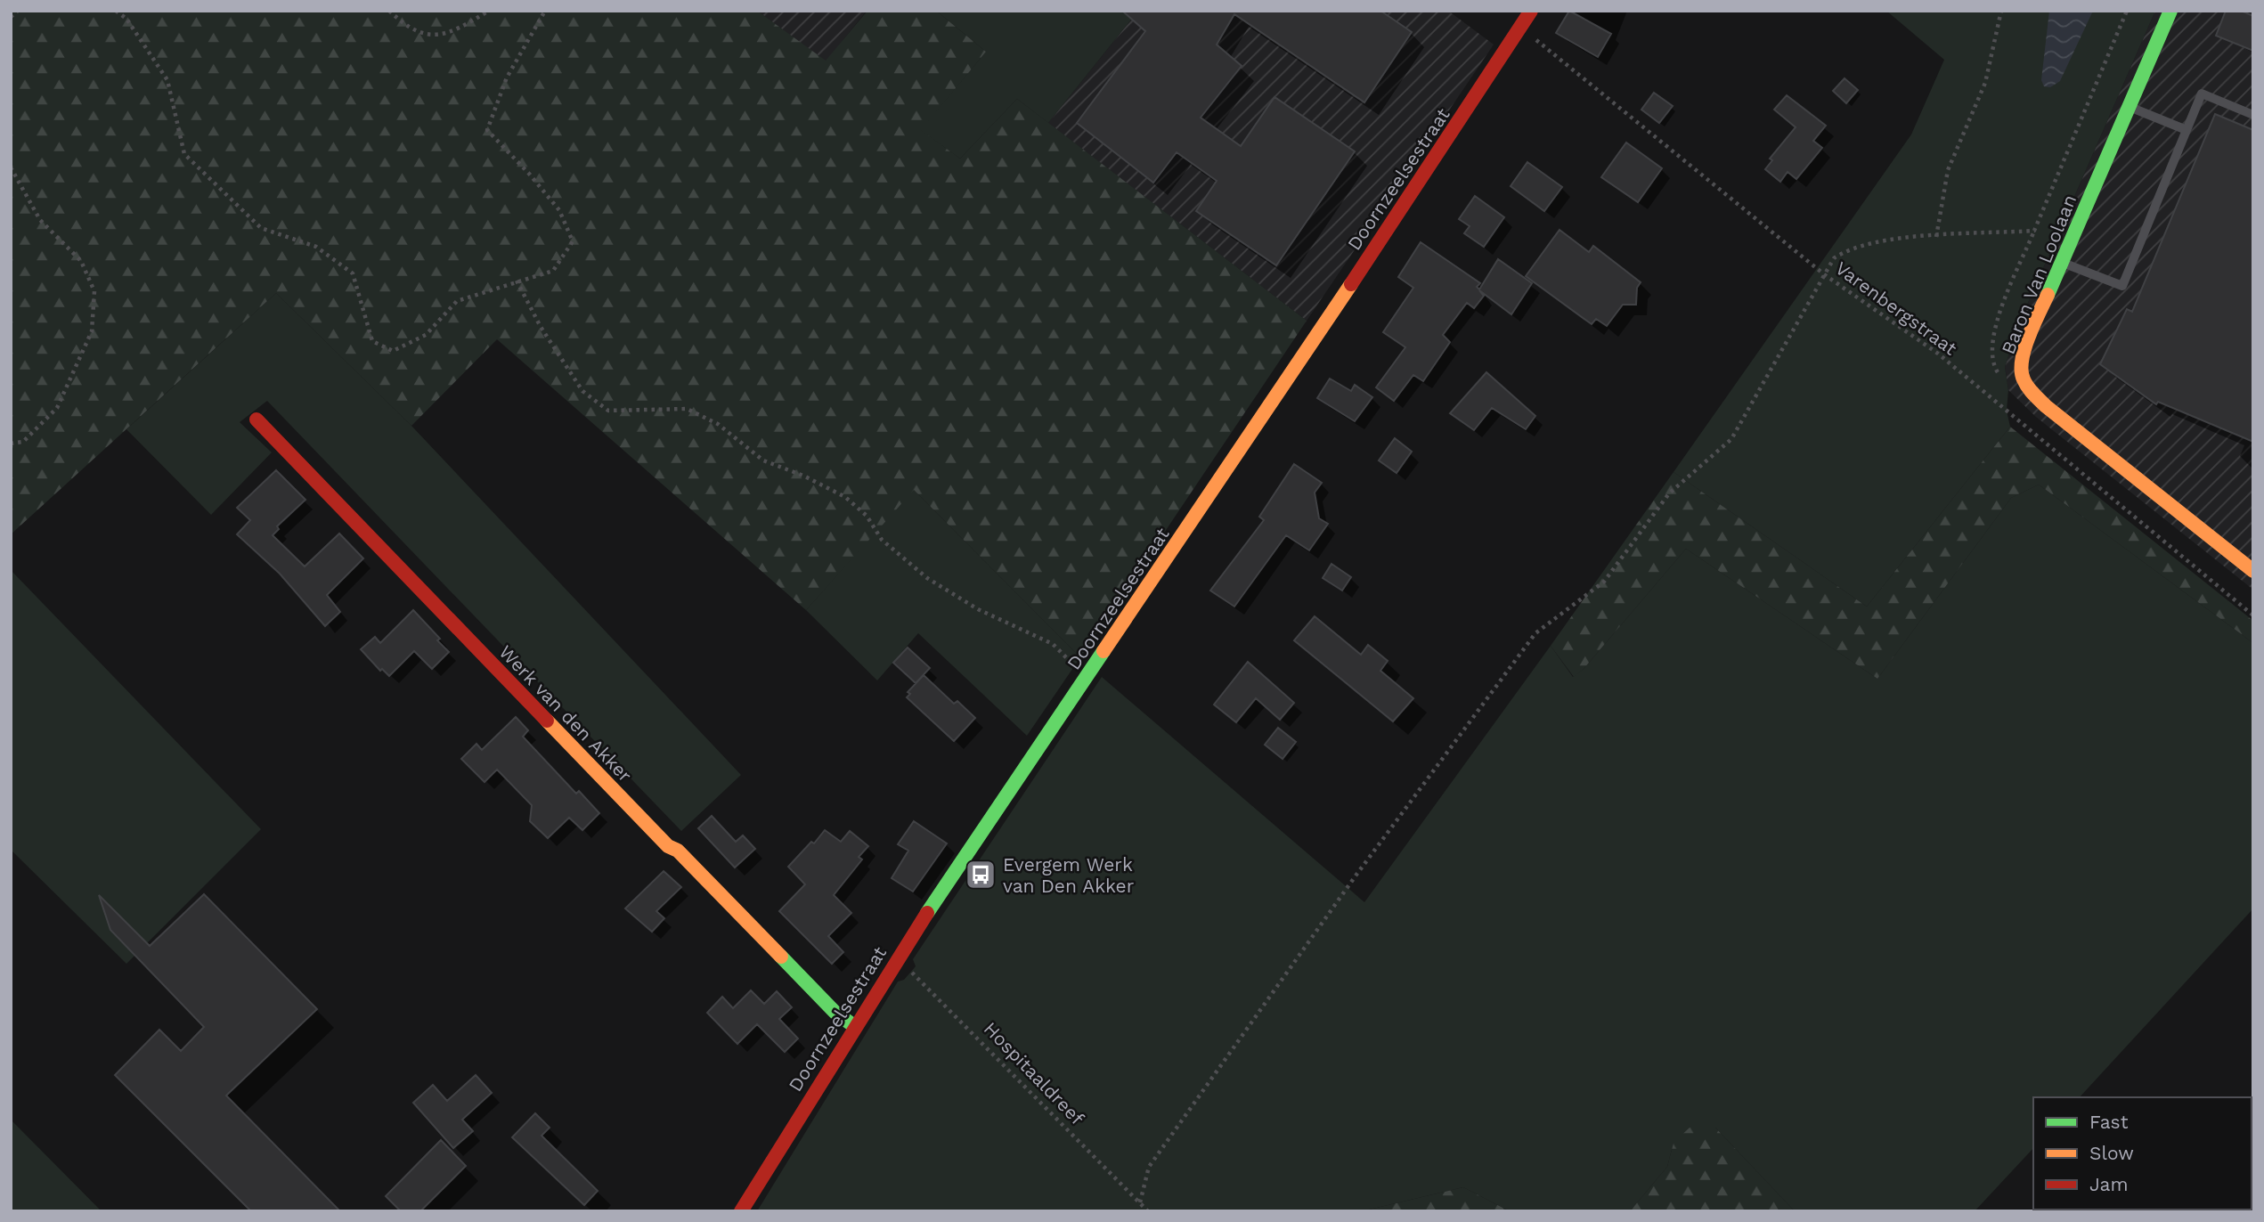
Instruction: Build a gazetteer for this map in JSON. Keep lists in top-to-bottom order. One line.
{"streets":{"street":["Doornzeelsestraat","Baron Van Loolaan","Werk van den Akker"],"path":["Varenbergstraat","Hospitaaldreef"]},"crossings":[["Doornzeelsestraat","Varenbergstraat"],["Doornzeelsestraat","Werk van den Akker"],["Doornzeelsestraat","Hospitaaldreef"],["Baron Van Loolaan","Varenbergstraat"],["Baron Van Loolaan","Hospitaaldreef"]],"places":{"bus stop":["Evergem Werk van Den Akker"]},"legend":["Fast","Slow","Jam"]}
